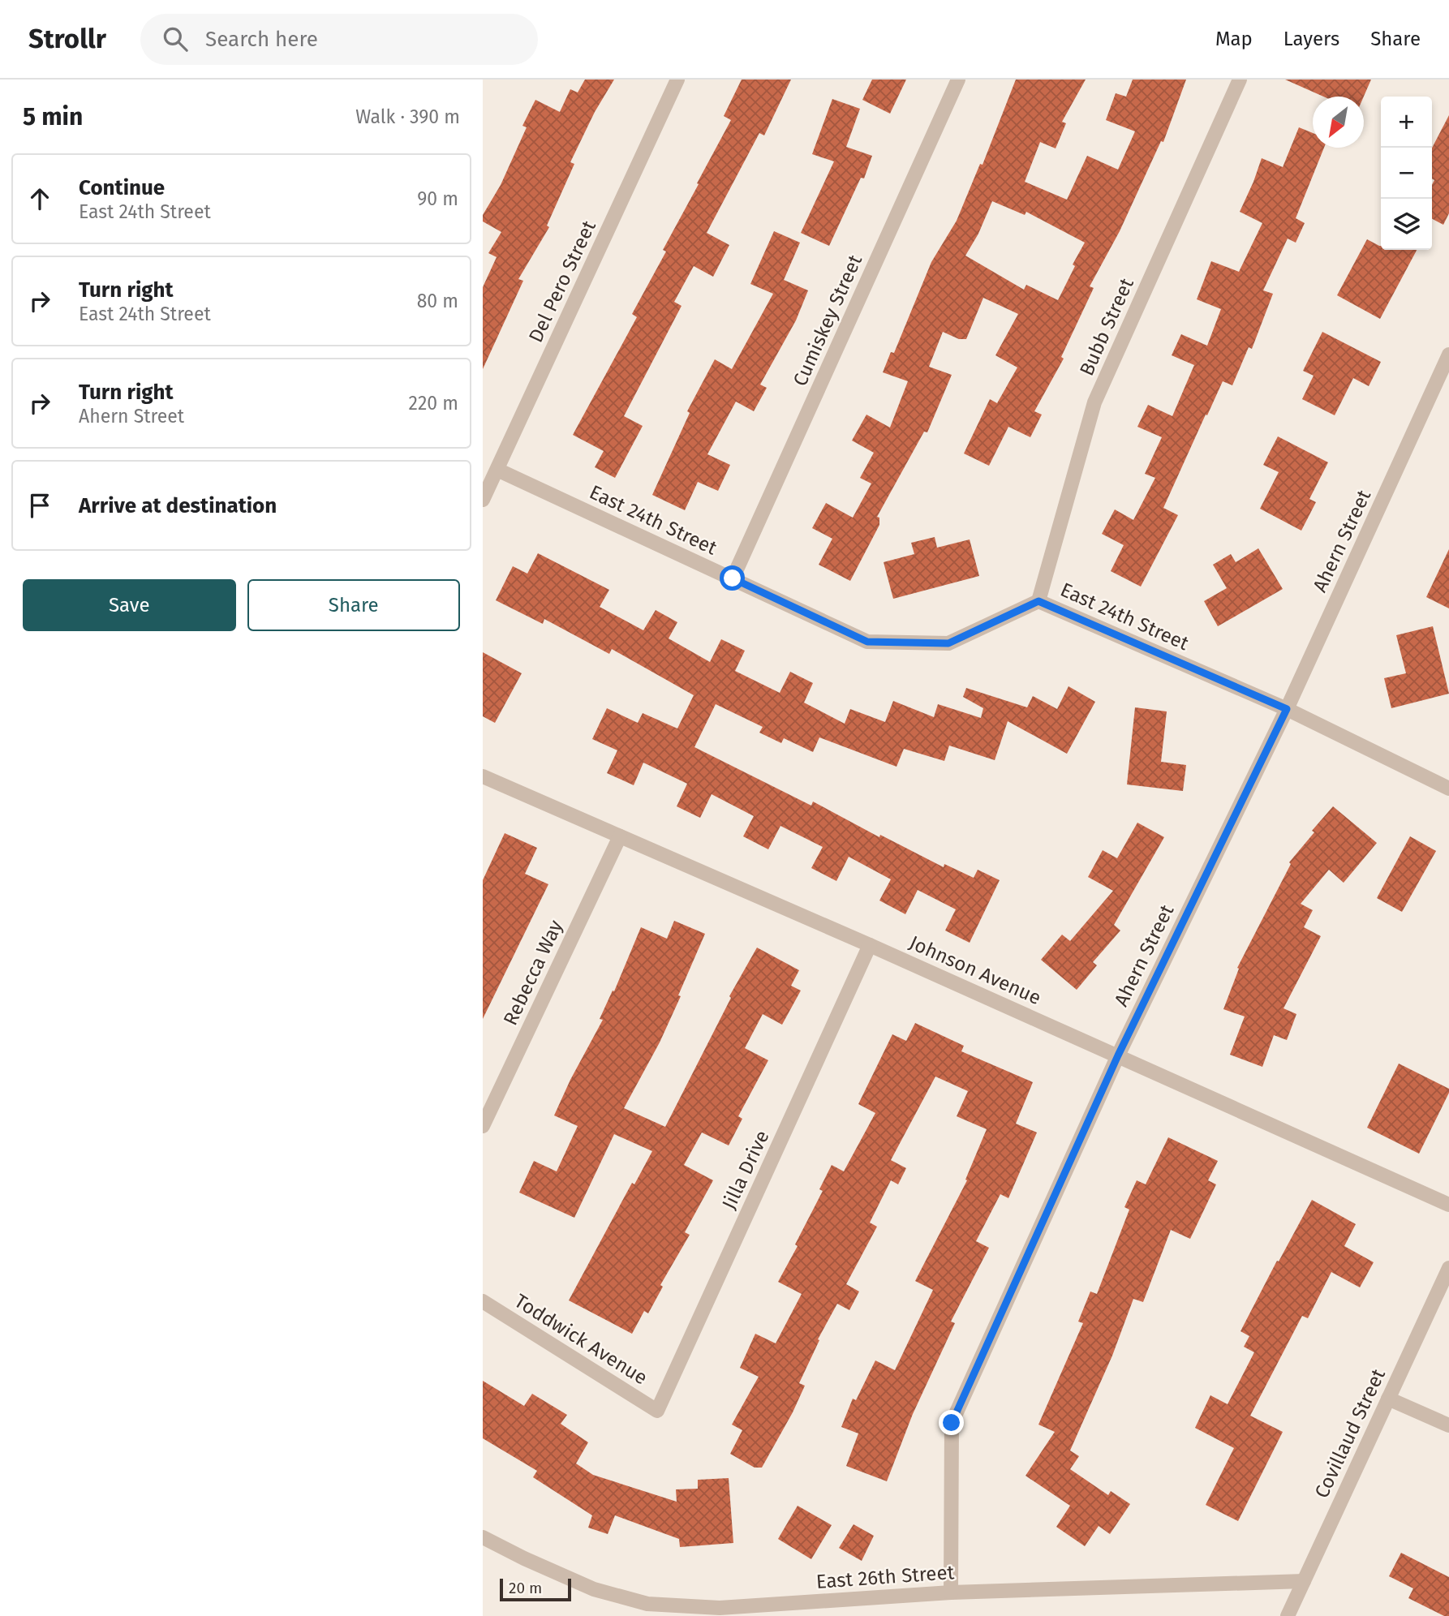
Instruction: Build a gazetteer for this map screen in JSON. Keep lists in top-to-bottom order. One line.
{"streets":{"street":["Del Pero Street","Cumiskey Street","Bubb Street","East 24th Street","Ahern Street","Johnson Avenue","Rebecca Way","Jilla Drive","Toddwick Avenue","Covillaud Street","East 26th Street"]},"crossings":[["Del Pero Street","East 24th Street"],["Cumiskey Street","East 24th Street"],["Bubb Street","East 24th Street"],["East 24th Street","Ahern Street"],["Ahern Street","Johnson Avenue"],["Ahern Street","East 26th Street"],["Johnson Avenue","Rebecca Way"],["Johnson Avenue","Jilla Drive"],["Jilla Drive","Toddwick Avenue"],["Covillaud Street","East 26th Street"]],"scale_bar":"20 m","north":"bottom left","page":{"header":"Strollr","search":"Search here","nav":["Map","Layers","Share"],"heading":["5 min","Walk · 390 m"],"map_buttons":["+","−"],"list":[["Continue","East 24th Street","90 m"],["Turn right","East 24th Street","80 m"],["Turn right","Ahern Street","220 m"],"Arrive at destination"],"buttons":["Save","Share"],"scale":"20 m"}}
